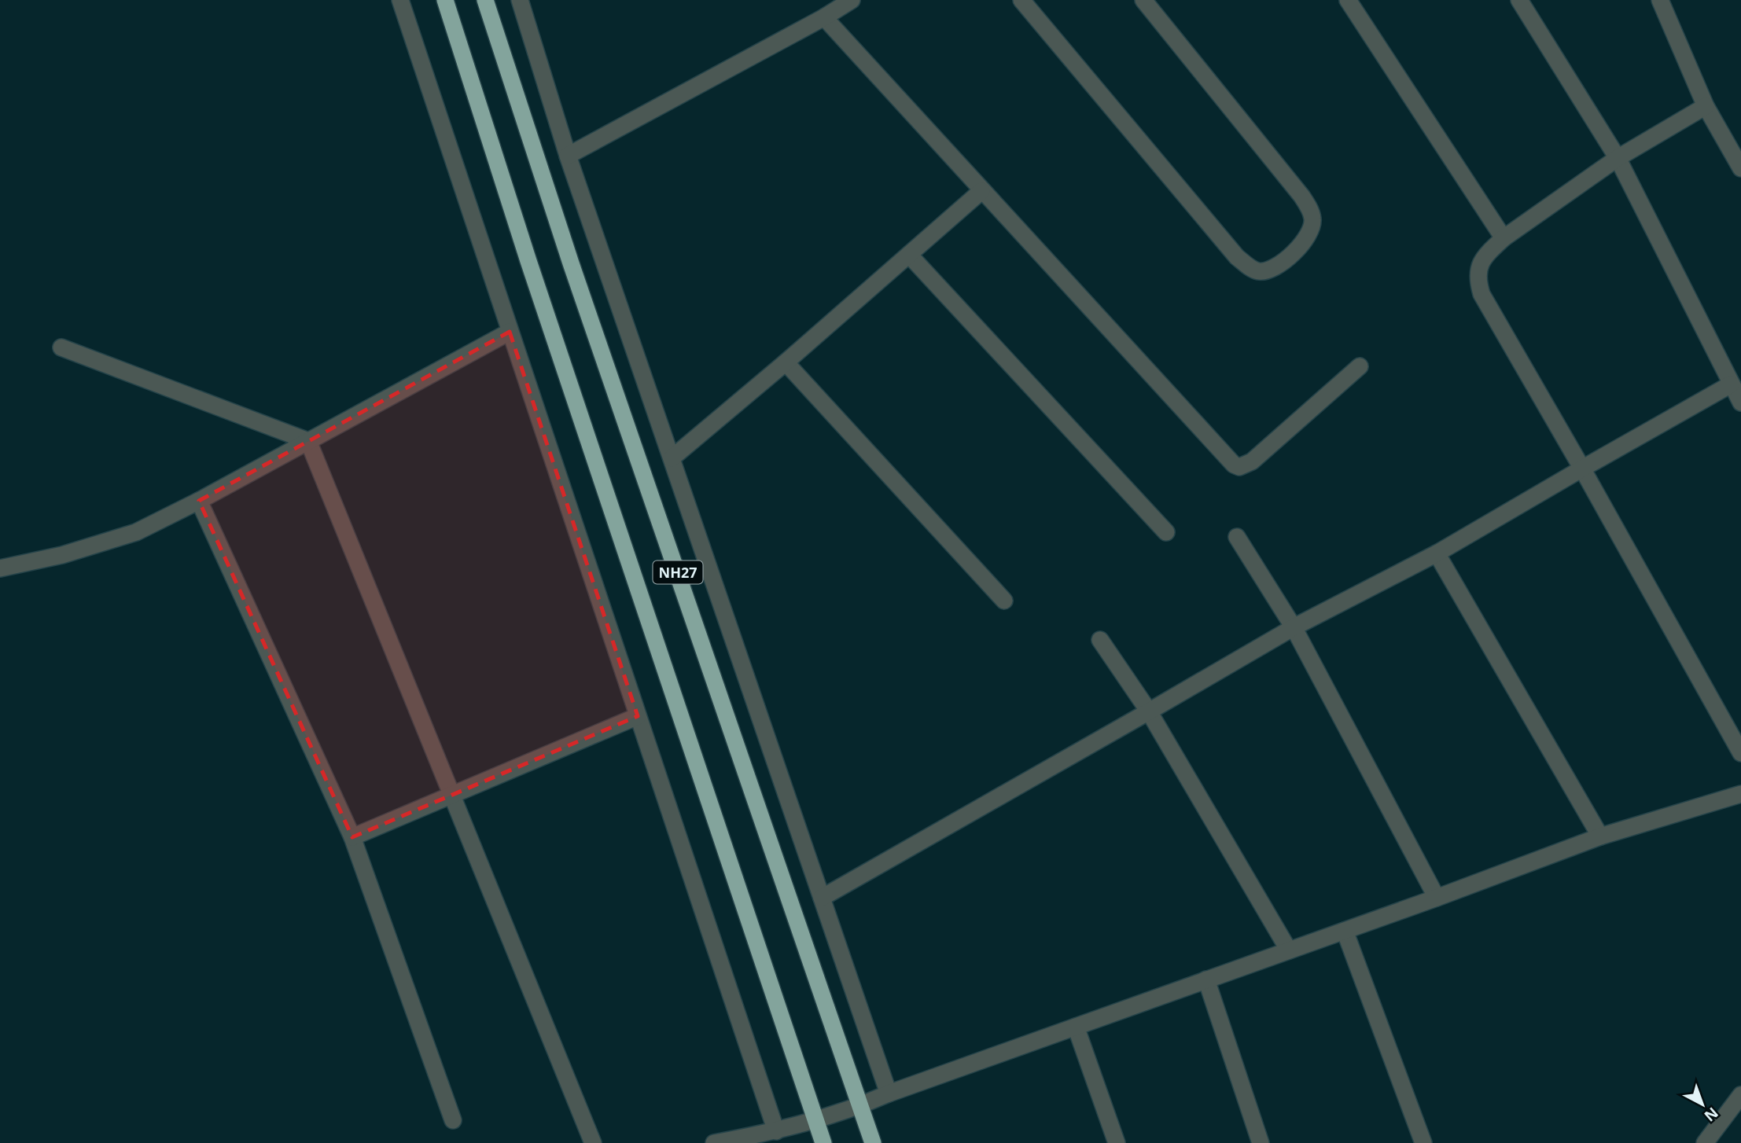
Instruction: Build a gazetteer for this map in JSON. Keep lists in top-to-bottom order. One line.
{"streets":{"highway":["NH27"]},"north":"bottom right"}
